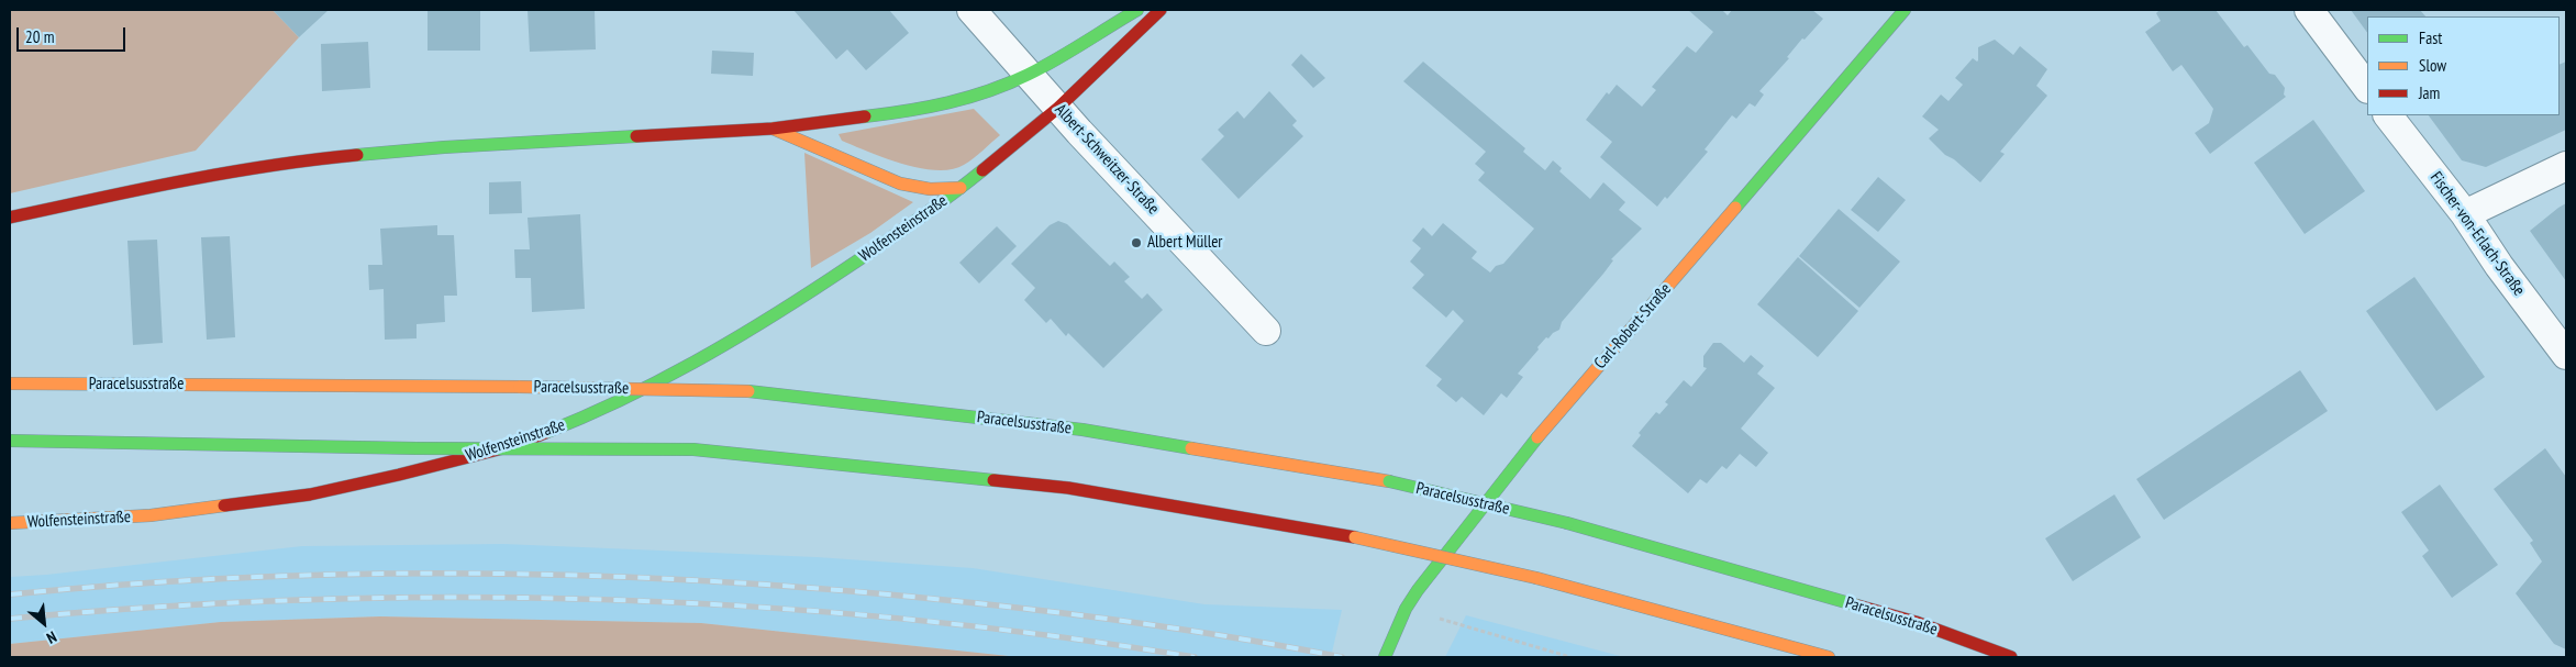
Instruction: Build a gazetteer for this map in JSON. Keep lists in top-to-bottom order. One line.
{"streets":{"main road":["Wolfensteinstraße","Carl-Robert-Straße","Paracelsusstraße"],"street":["Albert-Schweitzer-Straße","Fischer-von-Erlach-Straße"]},"crossings":[["Albert-Schweitzer-Straße","Wolfensteinstraße"]],"places":["Albert Müller"],"legend":["Fast","Slow","Jam"],"scale_bar":"20 m","north":"bottom right"}
